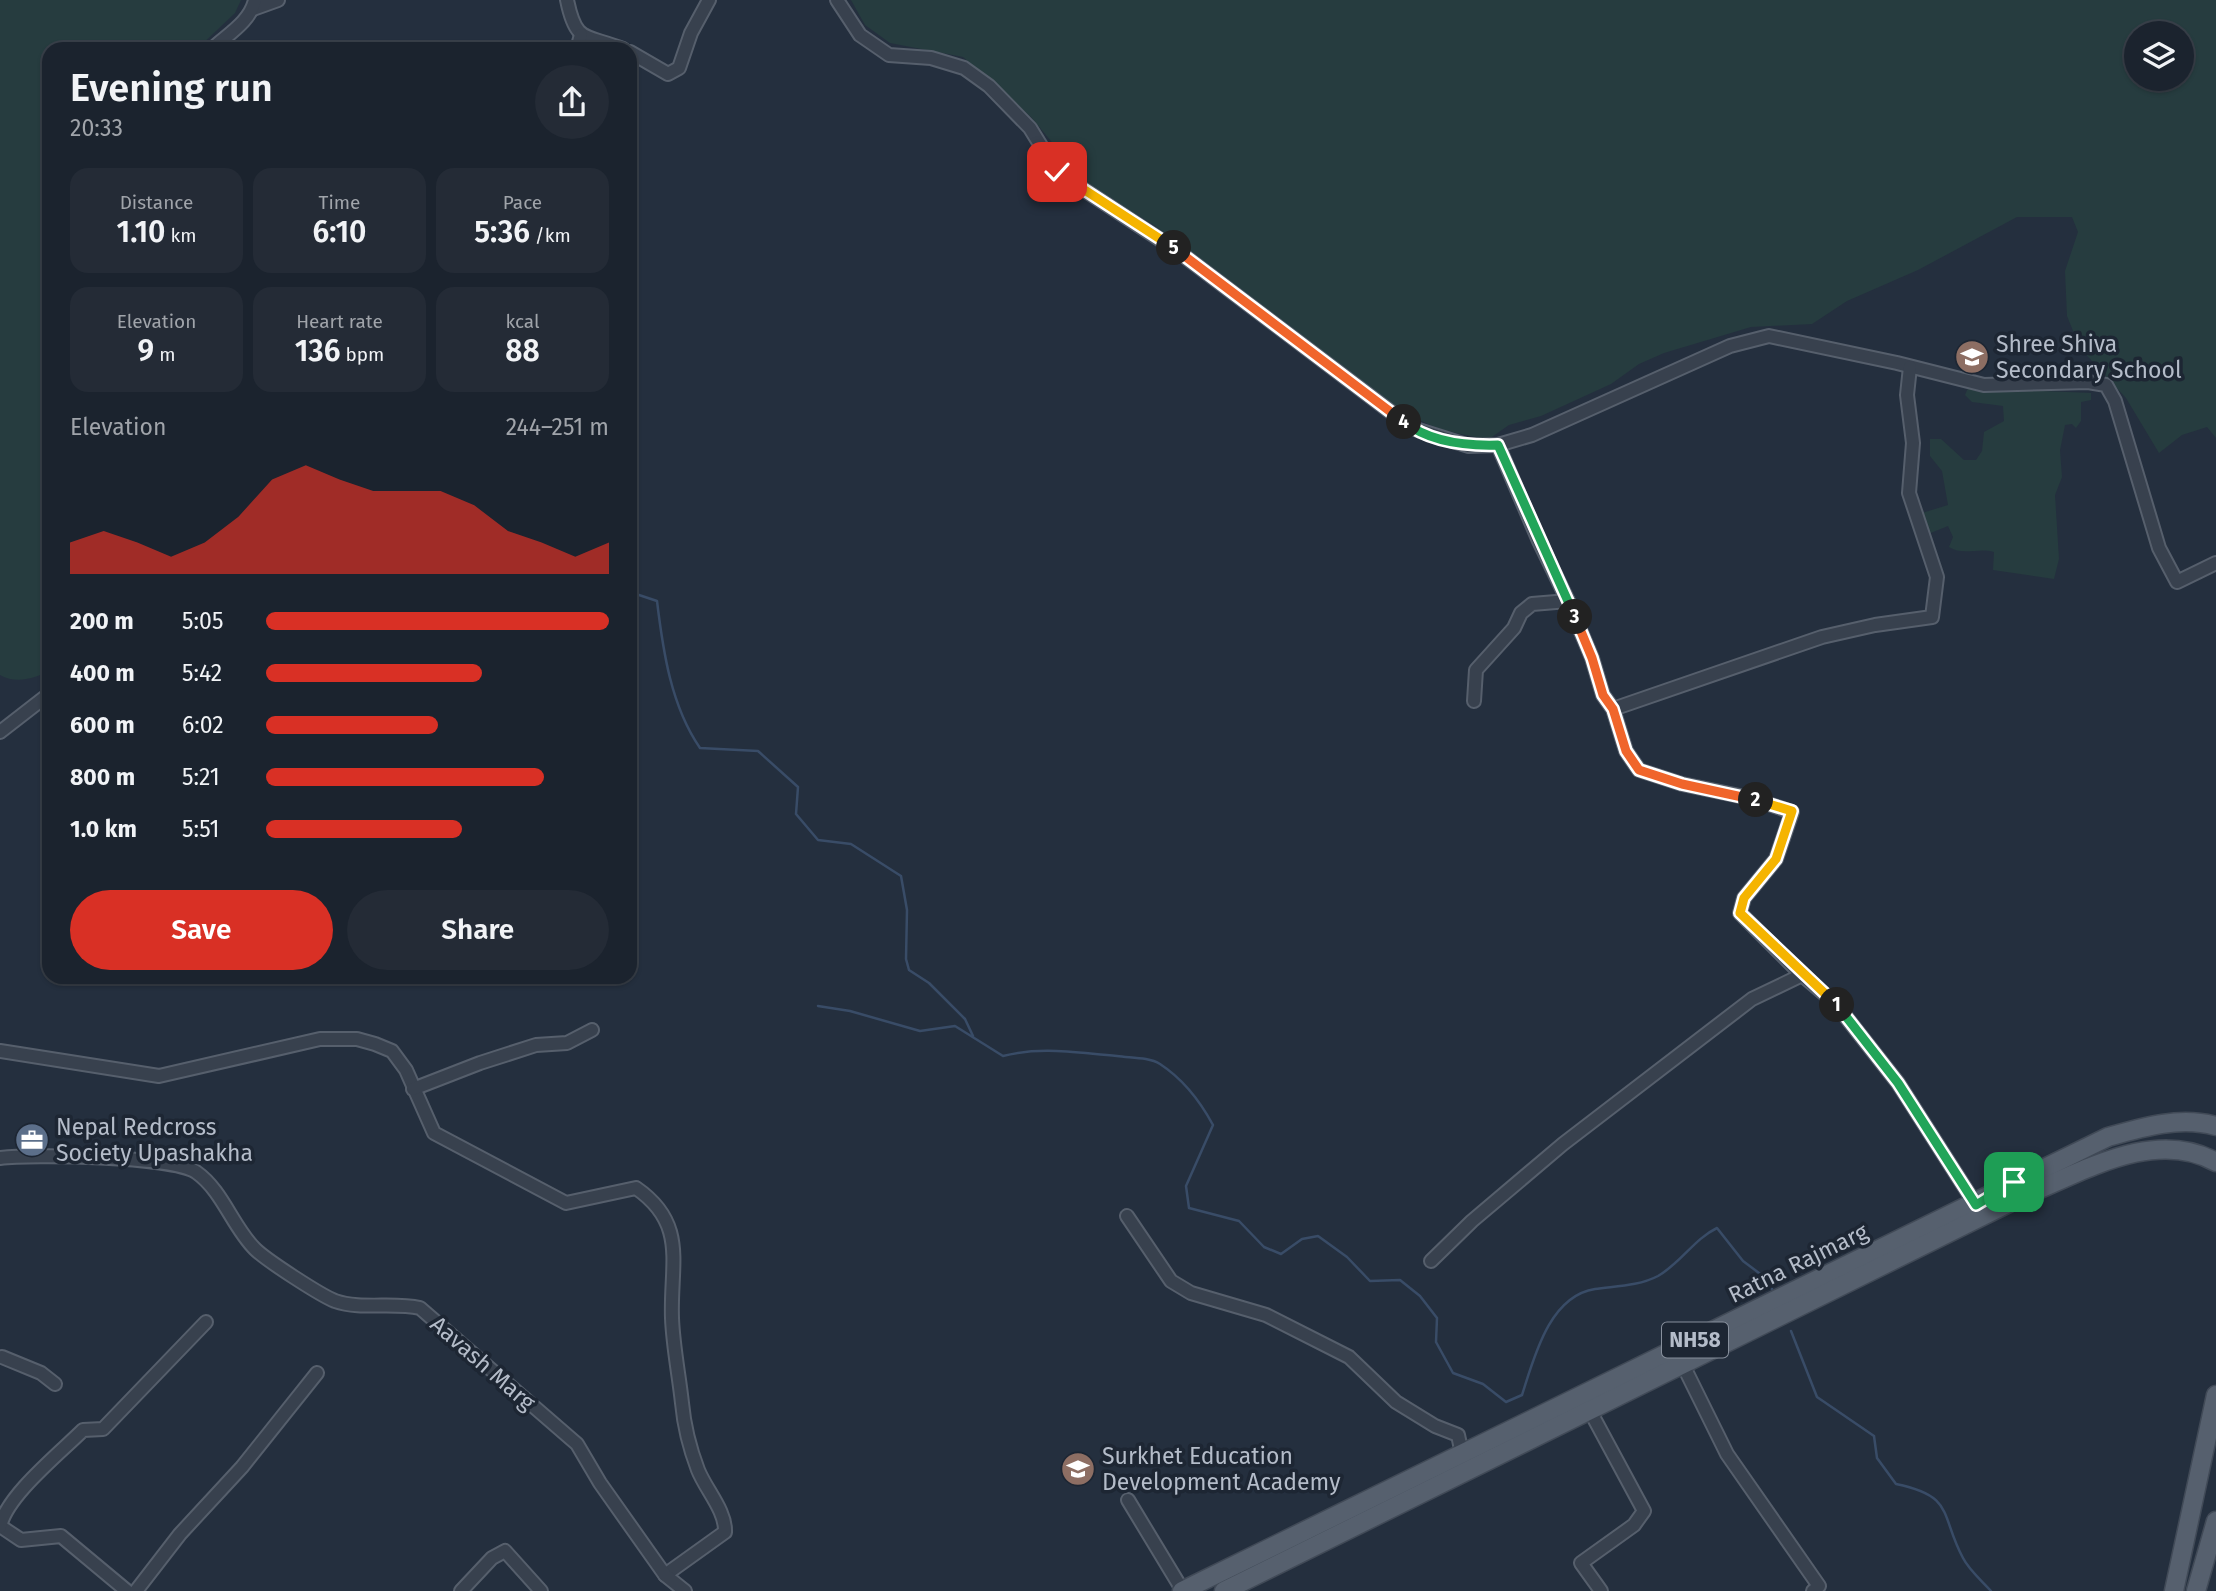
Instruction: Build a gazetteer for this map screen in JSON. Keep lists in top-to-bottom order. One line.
{"streets":{"main road":["Ratna Rajmarg","NH58"],"street":["Aavash Marg"]},"places":{"school or university":["Shree Shiva Secondary School","Surkhet Education Development Academy"],"office":["Nepal Redcross Society Upashakha"]},"page":{"heading":["Evening run","20:33"],"stats":[["Distance","1.10 km"],["Time","6:10"],["Pace","5:36 /km"],["Elevation","9 m"],["Heart rate","136 bpm"],["kcal","88"]],"pins":["5","4","3","2","1"],"chart":["Elevation","244–251 m"],"list":[{"name":"200 m","note":"5:05"},{"name":"400 m","note":"5:42"},{"name":"600 m","note":"6:02"},{"name":"800 m","note":"5:21"},{"name":"1.0 km","note":"5:51"}],"buttons":["Save","Share"]}}
